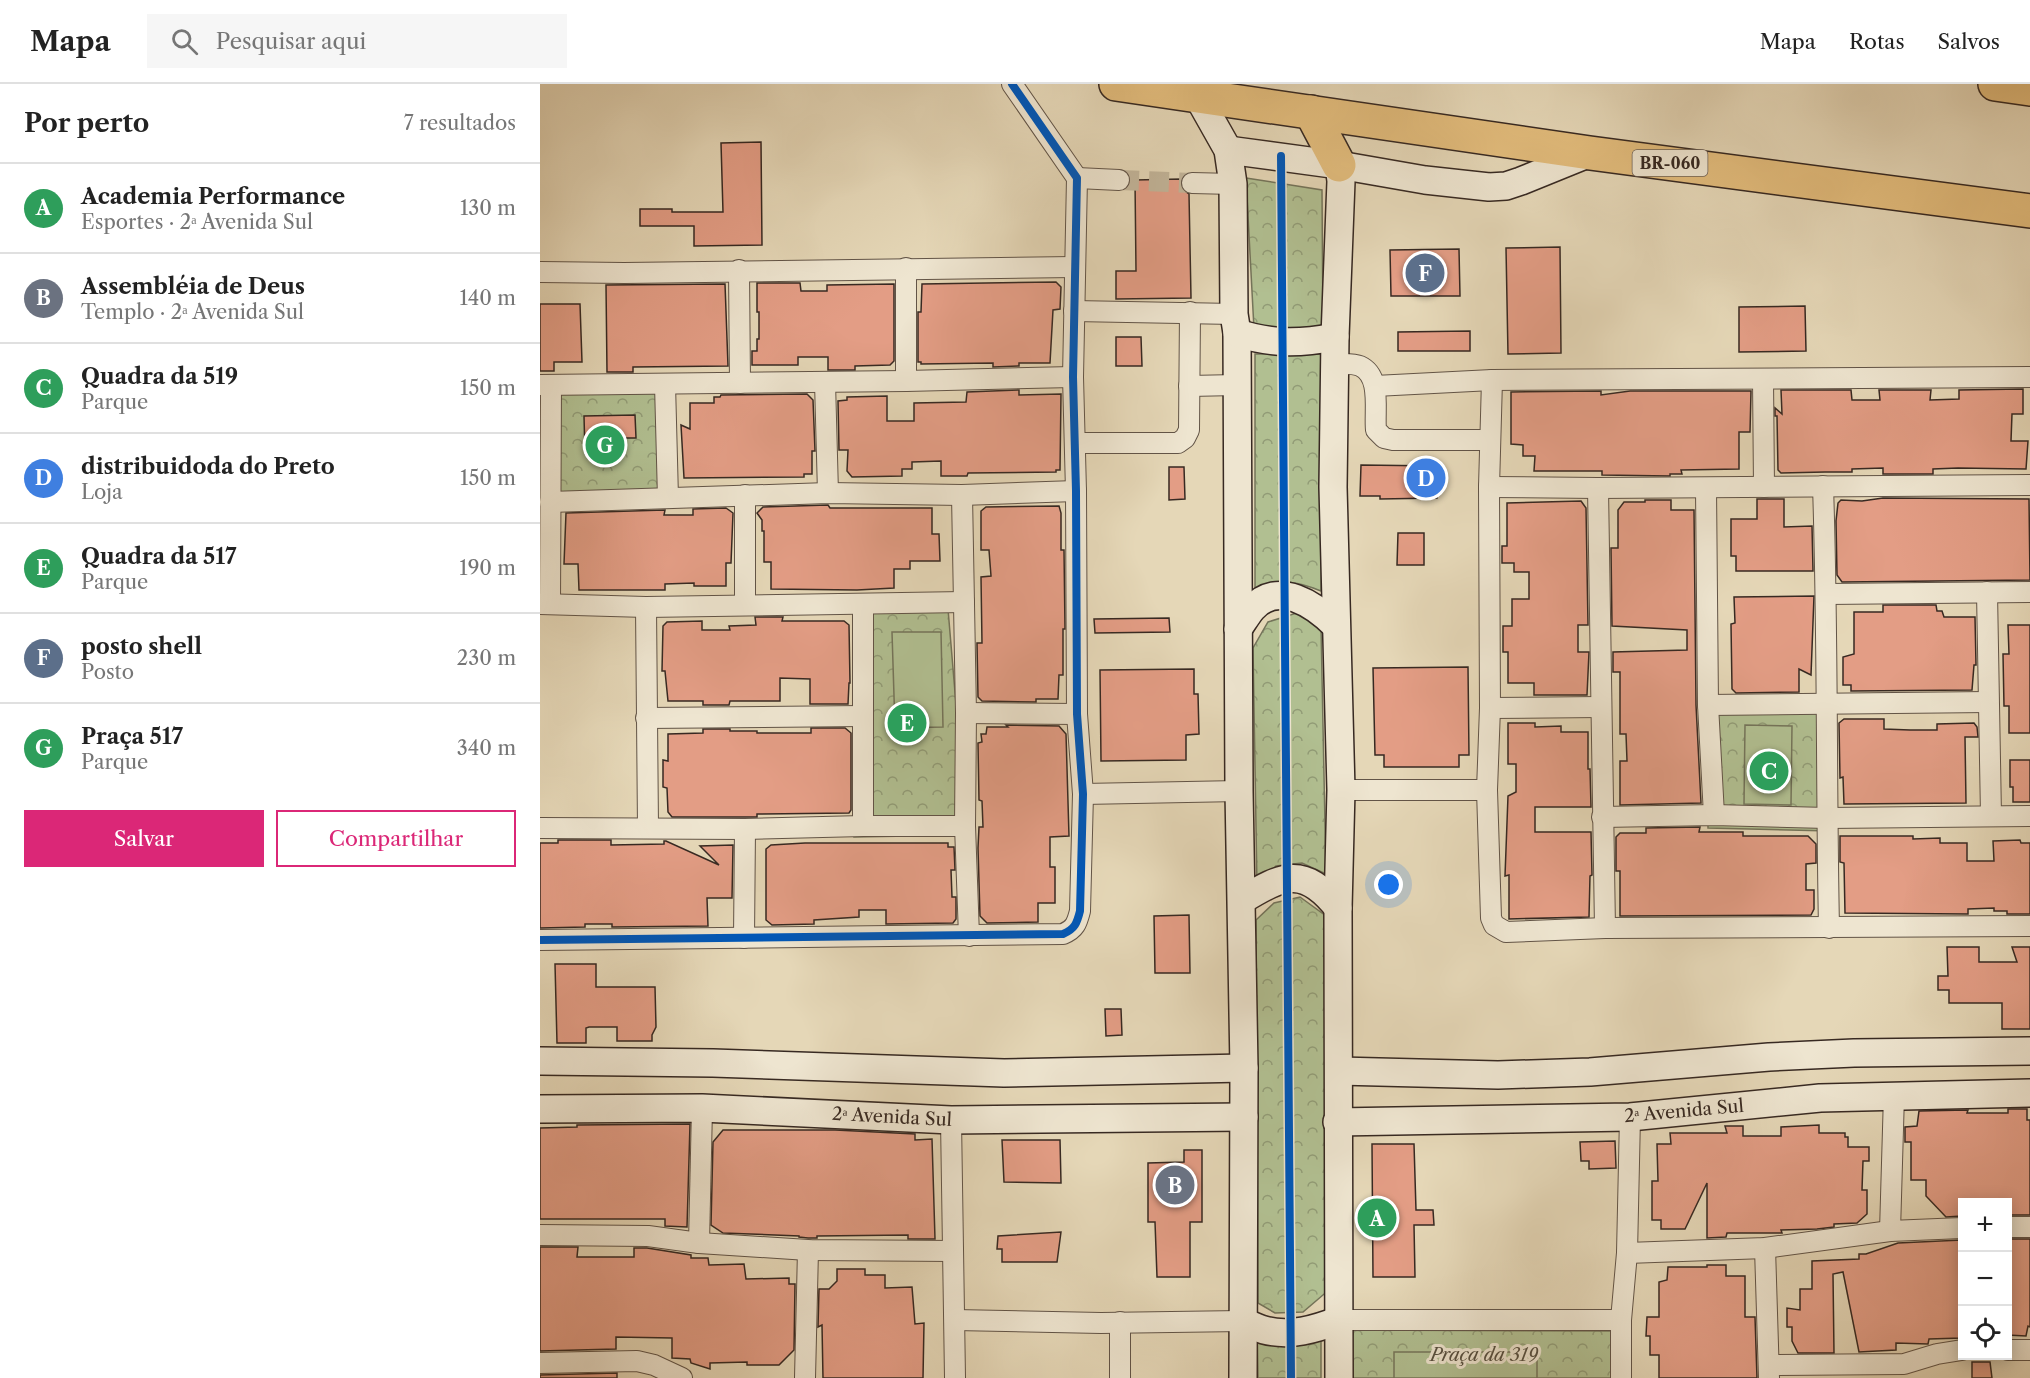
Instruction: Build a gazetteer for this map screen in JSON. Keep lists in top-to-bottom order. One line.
{"streets":{"highway":["BR-060"],"main road":["2ᵃ Avenida Sul"]},"parks":["Praça da 319"],"page":{"header":"Mapa","search":"Pesquisar aqui","nav":["Mapa","Rotas","Salvos"],"heading":["Por perto","7 resultados"],"list":[{"mark":"A","name":"Academia Performance","note":"Esportes · 2ᵃ Avenida Sul","value":"130 m"},{"mark":"B","name":"Assembléia de Deus","note":"Templo · 2ᵃ Avenida Sul","value":"140 m"},{"mark":"C","name":"Quadra da 519","note":"Parque","value":"150 m"},{"mark":"D","name":"distribuidoda do Preto","note":"Loja","value":"150 m"},{"mark":"E","name":"Quadra da 517","note":"Parque","value":"190 m"},{"mark":"F","name":"posto shell","note":"Posto","value":"230 m"},{"mark":"G","name":"Praça 517","note":"Parque","value":"340 m"}],"pins":["F","G","D","E","C","B","A"],"buttons":["Salvar","Compartilhar"],"map_buttons":["+","−"]}}
